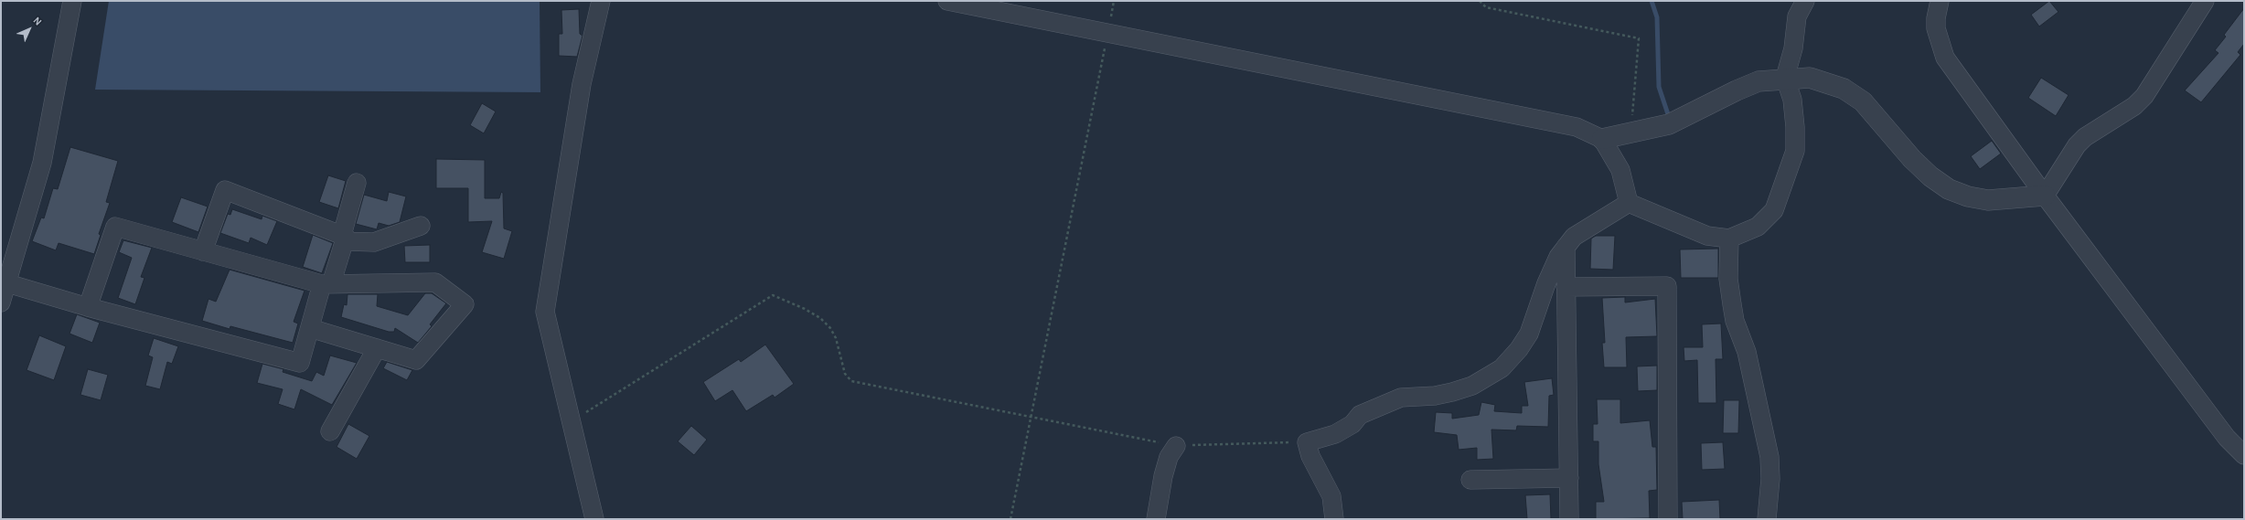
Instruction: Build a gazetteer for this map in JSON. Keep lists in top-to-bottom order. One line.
{"north":"top right"}
